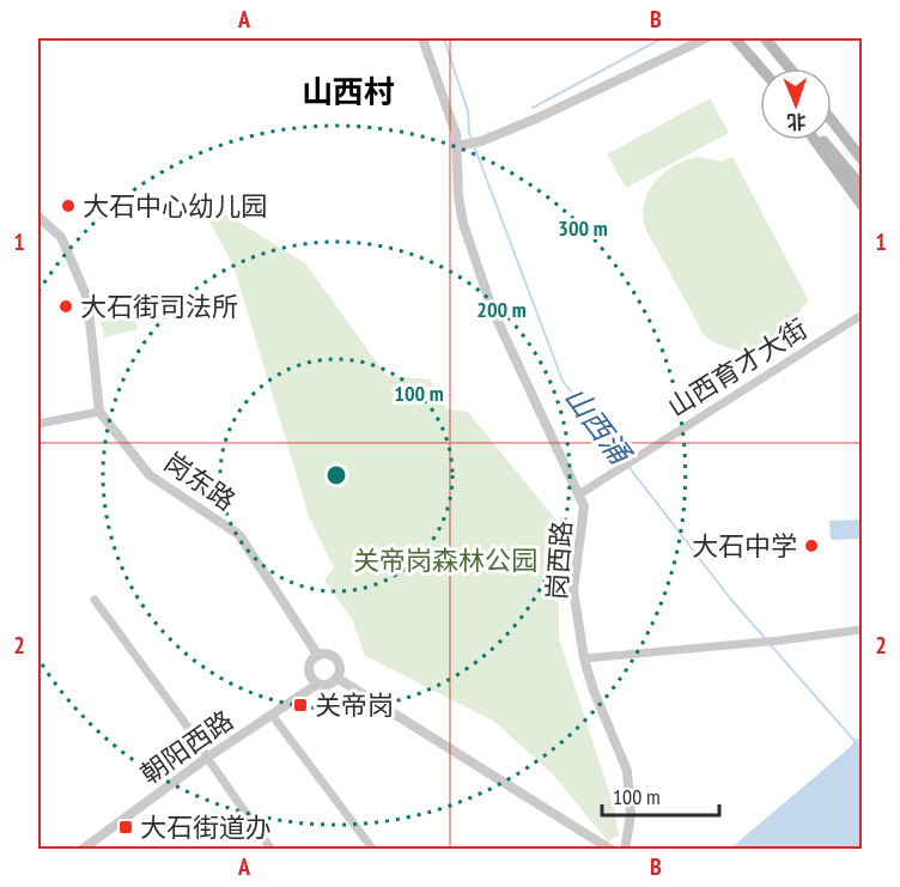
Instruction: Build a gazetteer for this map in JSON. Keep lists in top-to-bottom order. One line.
{"streets":{"street":["山西育才大街","岗东路","岗西路","朝阳西路"]},"crossings":[["山西育才大街","岗西路"],["岗东路","朝阳西路"]],"districts":["山西村"],"water":["山西涌"],"parks":["关帝岗森林公园"],"places":{"other":["大石中心幼儿园","大石街司法所","大石中学"],"transit":["关帝岗","大石街道办"]},"scale_bar":"100 m","north":"bottom","grid":{"columns":["A","B"],"rows":["1","2"]},"rings":["300 m","200 m","100 m"]}
